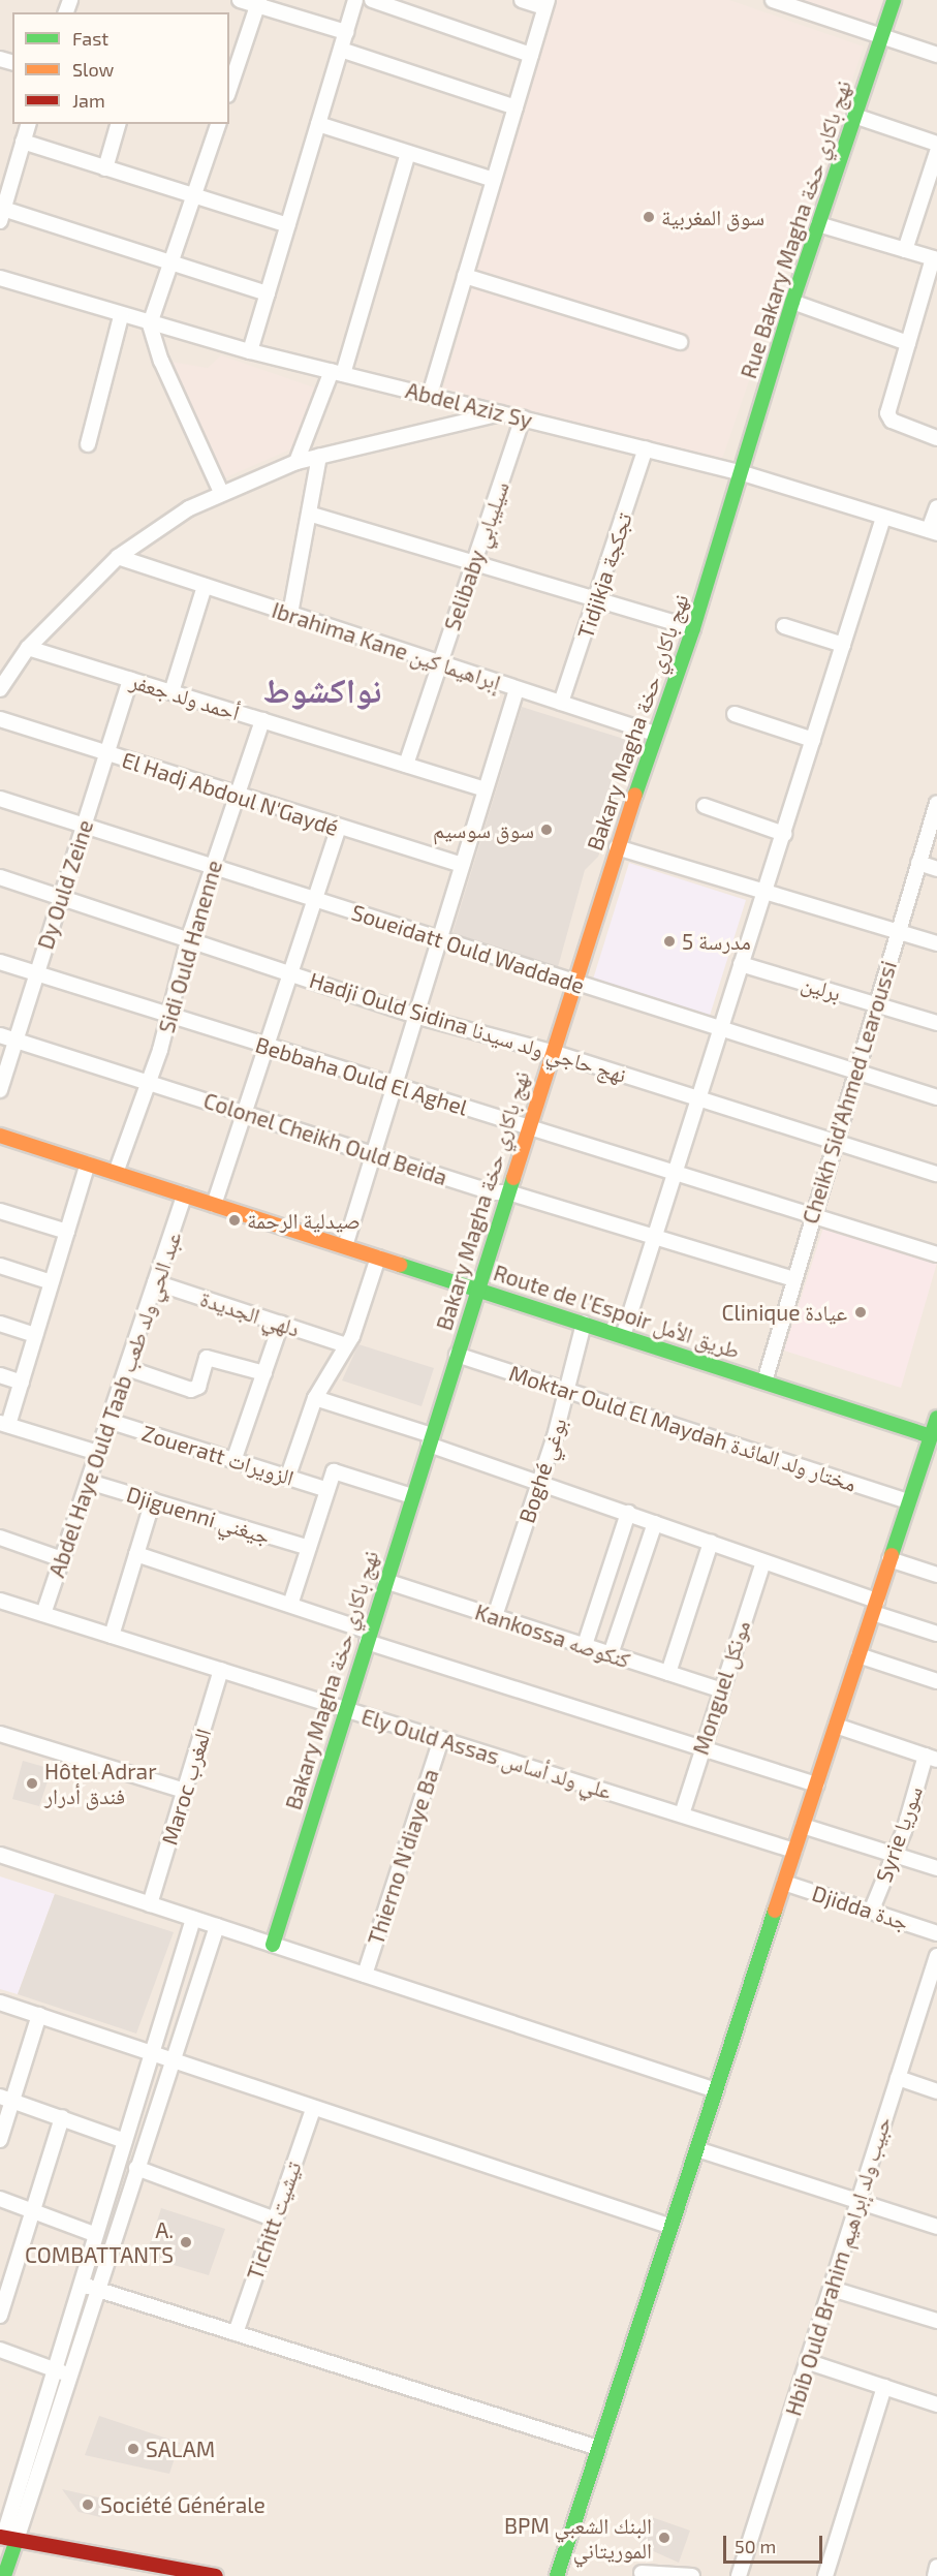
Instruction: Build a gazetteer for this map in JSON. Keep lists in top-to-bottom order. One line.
{"streets":{"main road":["Rue Bakary Magha نهج باكاري حخة","Bakary Magha نهج باكاري حخة","Route de l’Espoir طريق الأمل"],"street":["Abdel Aziz Sy","Selibaby سيليبابي","Tidjikja تجكجة","Ibrahima Kane إبراهيما كين","أحمد ولد جعفر","El Hadj Abdoul N'Gaydé","Dy Ould Zeine","Sidi Ould Hanenne","Soueidatt Ould Waddade","برلين","Hadji Ould Sidina نهج حاجي ولد سيدنا","Bebbaha Ould El Aghel","Cheikh Sid'Ahmed Learoussi","Colonel Cheikh Ould Beida","دلهي الجديدة","Abdel Haye Ould Taab عبد الحي ولد طعب","Moktar Ould El Maydah مختار ولد المائدة","Zoueratt الزويرات","Boghé بوغي","Djiguenni جيغني","Kankossa كنكوصه","Monguel مونكل","Ely Ould Assas علي ولد أساس","Maroc المغرب","Syrie سوريا","Thierno N'diaye Ba","Djidda جدة","Tichitt تيشيت","Hbib Ould Brahim حبيب ولد إبراهيم"]},"crossings":[["Rue Bakary Magha نهج باكاري حخة","Abdel Aziz Sy"],["Rue Bakary Magha نهج باكاري حخة","Bakary Magha نهج باكاري حخة"],["Abdel Aziz Sy","Selibaby سيليبابي"],["Abdel Aziz Sy","Tidjikja تجكجة"],["Abdel Aziz Sy","Bakary Magha نهج باكاري حخة"],["Selibaby سيليبابي","Ibrahima Kane إبراهيما كين"],["Selibaby سيليبابي","أحمد ولد جعفر"],["Tidjikja تجكجة","Ibrahima Kane إبراهيما كين"],["Ibrahima Kane إبراهيما كين","Bakary Magha نهج باكاري حخة"],["أحمد ولد جعفر","Dy Ould Zeine"],["أحمد ولد جعفر","Sidi Ould Hanenne"],["Bakary Magha نهج باكاري حخة","Soueidatt Ould Waddade"],["Bakary Magha نهج باكاري حخة","Hadji Ould Sidina نهج حاجي ولد سيدنا"],["Bakary Magha نهج باكاري حخة","Bebbaha Ould El Aghel"],["Bakary Magha نهج باكاري حخة","Colonel Cheikh Ould Beida"],["Bakary Magha نهج باكاري حخة","Route de l’Espoir طريق الأمل"],["Bakary Magha نهج باكاري حخة","Moktar Ould El Maydah مختار ولد المائدة"],["Bakary Magha نهج باكاري حخة","Kankossa كنكوصه"],["Bakary Magha نهج باكاري حخة","Ely Ould Assas علي ولد أساس"],["El Hadj Abdoul N'Gaydé","Dy Ould Zeine"],["El Hadj Abdoul N'Gaydé","Sidi Ould Hanenne"],["Dy Ould Zeine","Soueidatt Ould Waddade"],["Dy Ould Zeine","Hadji Ould Sidina نهج حاجي ولد سيدنا"],["Dy Ould Zeine","Bebbaha Ould El Aghel"],["Dy Ould Zeine","Colonel Cheikh Ould Beida"],["Sidi Ould Hanenne","Soueidatt Ould Waddade"],["Sidi Ould Hanenne","Hadji Ould Sidina نهج حاجي ولد سيدنا"],["Sidi Ould Hanenne","Bebbaha Ould El Aghel"],["Sidi Ould Hanenne","Colonel Cheikh Ould Beida"],["Sidi Ould Hanenne","Route de l’Espoir طريق الأمل"],["Soueidatt Ould Waddade","Cheikh Sid'Ahmed Learoussi"],["برلين","Cheikh Sid'Ahmed Learoussi"],["Hadji Ould Sidina نهج حاجي ولد سيدنا","Cheikh Sid'Ahmed Learoussi"],["Bebbaha Ould El Aghel","Cheikh Sid'Ahmed Learoussi"],["Cheikh Sid'Ahmed Learoussi","Colonel Cheikh Ould Beida"],["Cheikh Sid'Ahmed Learoussi","Route de l’Espoir طريق الأمل"],["Route de l’Espoir طريق الأمل","Abdel Haye Ould Taab عبد الحي ولد طعب"],["Route de l’Espoir طريق الأمل","Boghé بوغي"],["دلهي الجديدة","Abdel Haye Ould Taab عبد الحي ولد طعب"],["Abdel Haye Ould Taab عبد الحي ولد طعب","Zoueratt الزويرات"],["Abdel Haye Ould Taab عبد الحي ولد طعب","Djiguenni جيغني"],["Abdel Haye Ould Taab عبد الحي ولد طعب","Ely Ould Assas علي ولد أساس"],["Moktar Ould El Maydah مختار ولد المائدة","Boghé بوغي"],["Boghé بوغي","Kankossa كنكوصه"],["Kankossa كنكوصه","Monguel مونكل"],["Monguel مونكل","Ely Ould Assas علي ولد أساس"],["Ely Ould Assas علي ولد أساس","Maroc المغرب"],["Ely Ould Assas علي ولد أساس","Thierno N'diaye Ba"],["Syrie سوريا","Djidda جدة"]],"districts":["نواكشوط"],"places":["سوق المغربية","سوق سوسيم","مدرسة 5","صيدلية الرحمة","Clinique عيادة","Hôtel Adrar فندق أدرار","A. COMBATTANTS","SALAM","Société Générale","BPM البنك الشعبي الموريتاني"],"legend":["Fast","Slow","Jam"],"scale_bar":"50 m"}
